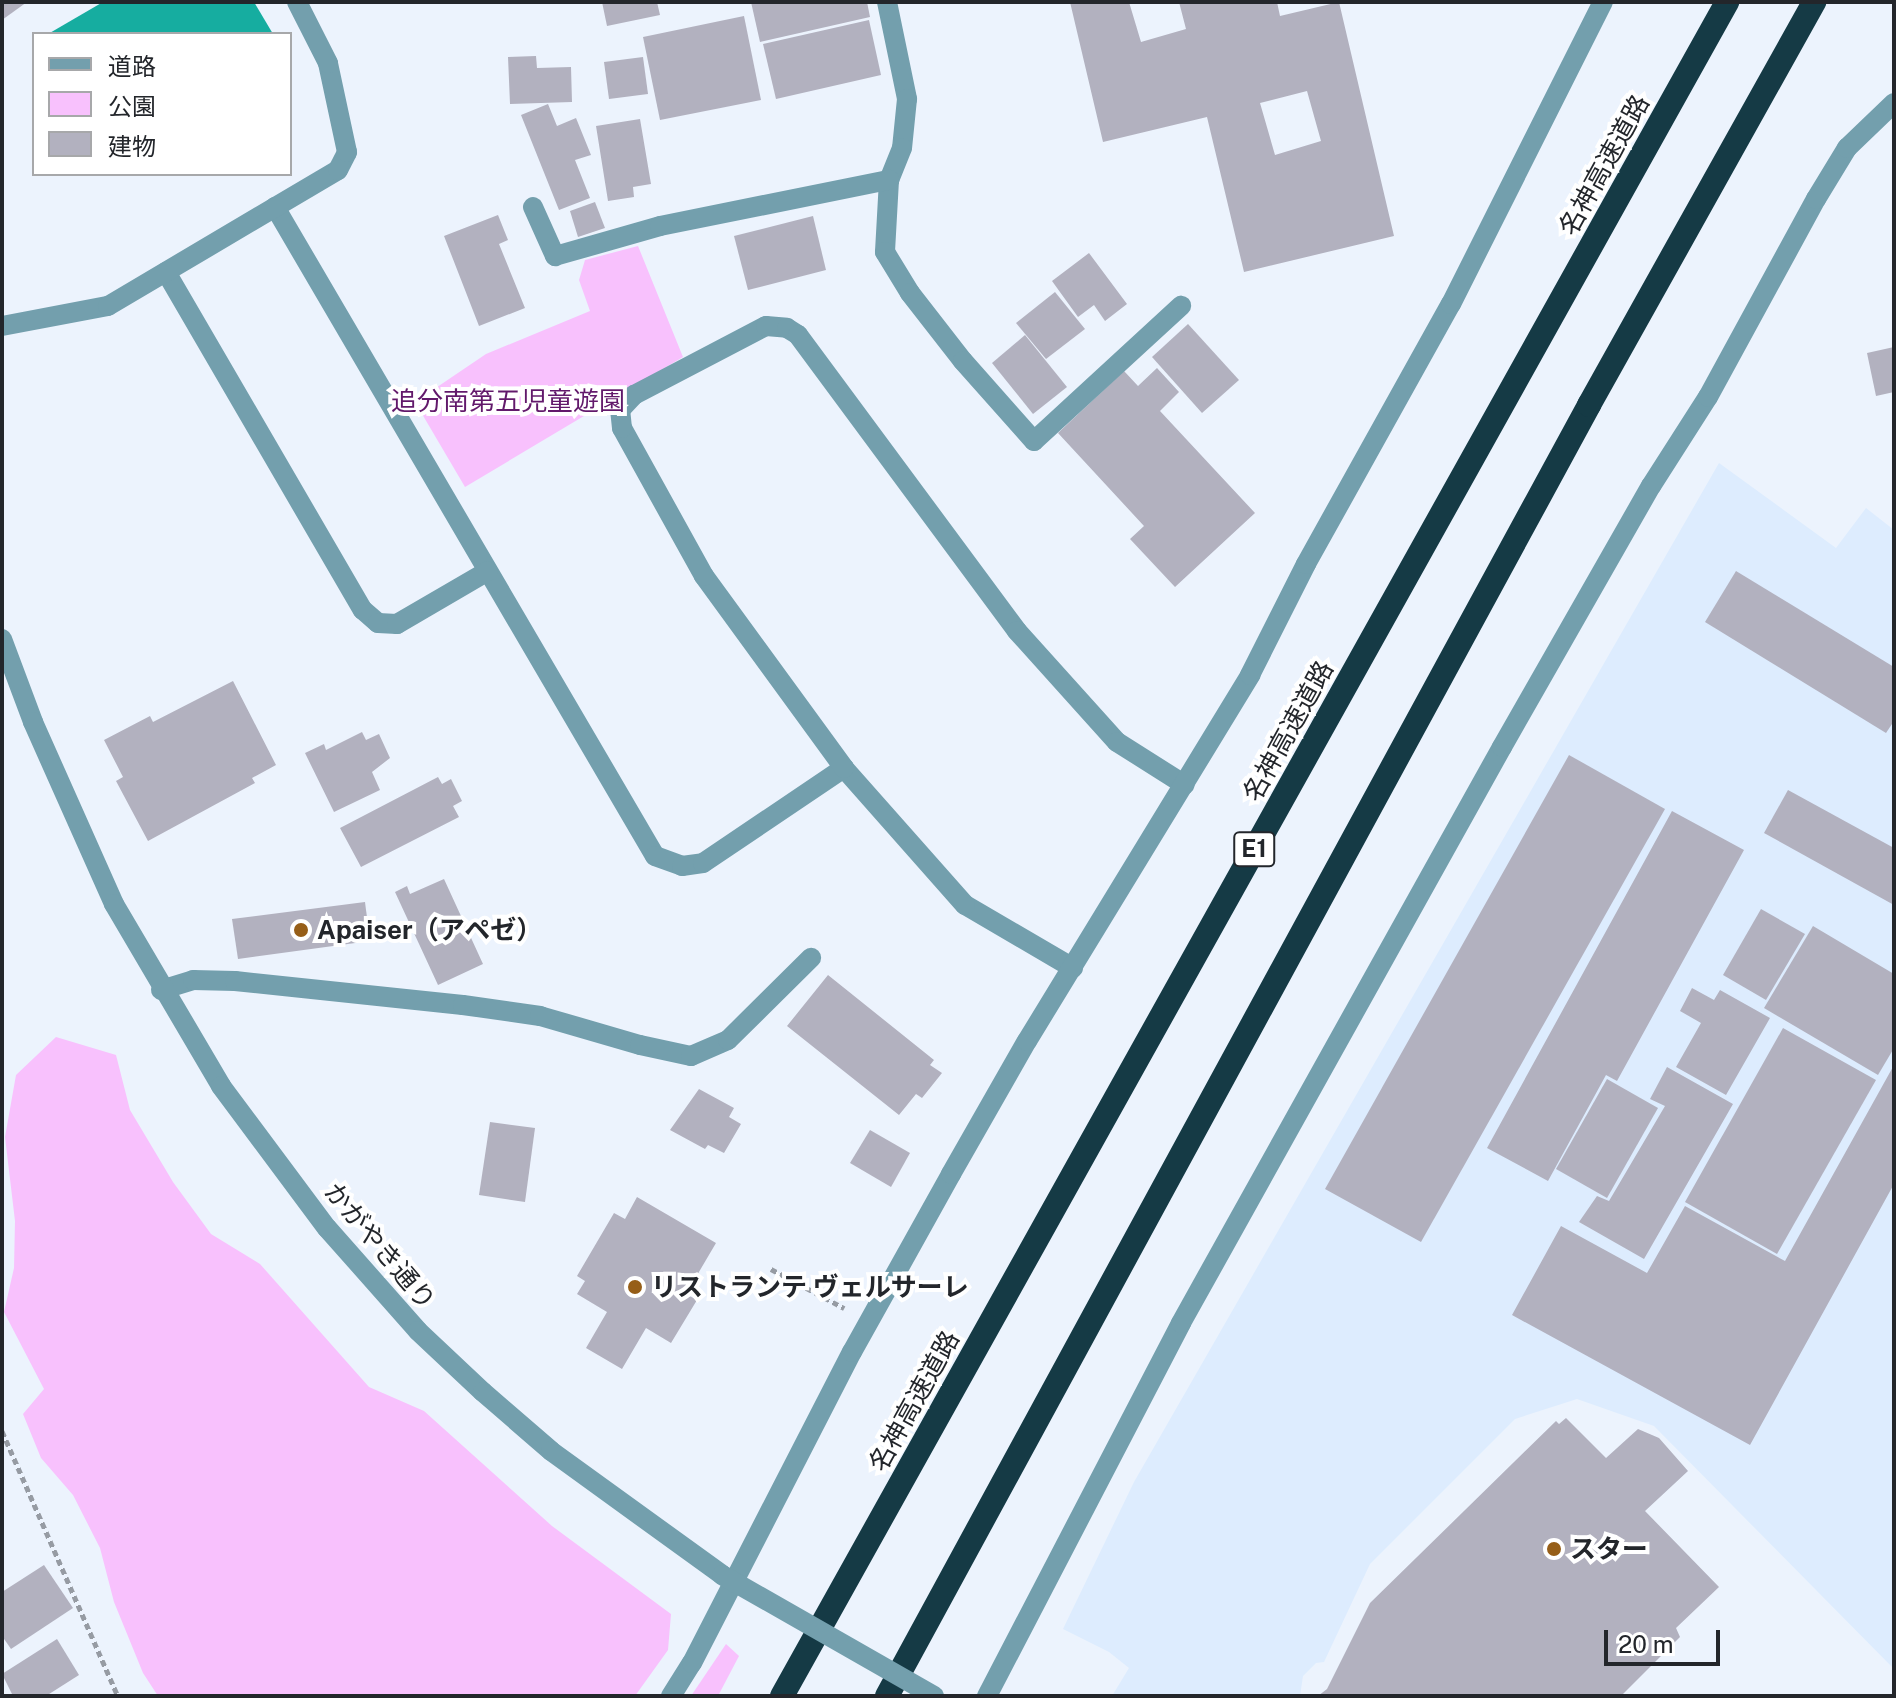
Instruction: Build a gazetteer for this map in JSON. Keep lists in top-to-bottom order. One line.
{"streets":{"highway":["名神高速道路","E1"],"street":["かがやき通り"]},"parks":["追分南第五児童遊園"],"places":["Apaiser（アペゼ）","リストランテ ヴェルサーレ","スター"],"legend":["道路","公園","建物"],"scale_bar":"20 m"}
